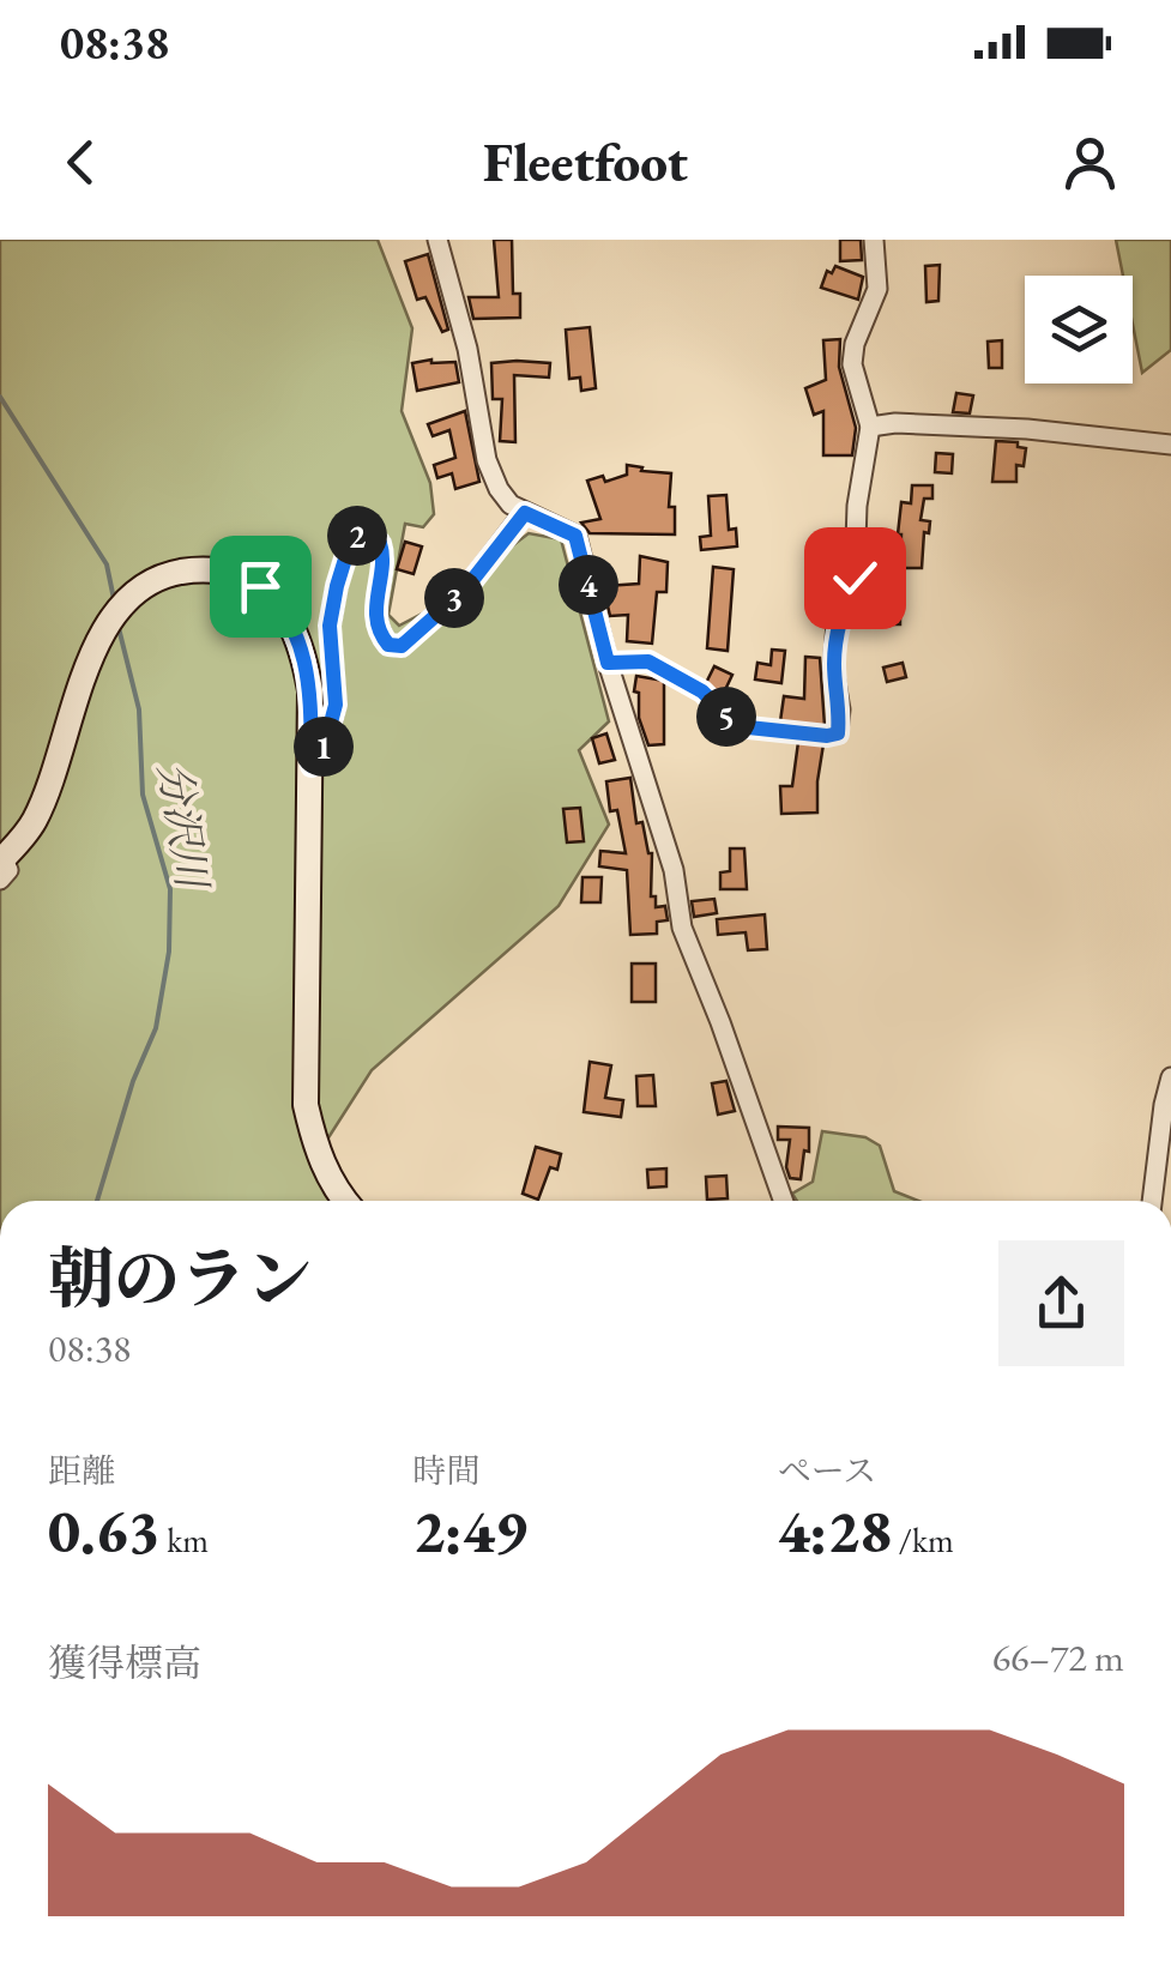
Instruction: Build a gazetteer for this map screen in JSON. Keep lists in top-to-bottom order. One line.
{"water":["分沢川"],"page":{"status":"08:38","header":"Fleetfoot","pins":["2","4","3","5","1"],"heading":["朝のラン","08:38"],"stats":[["距離","0.63 km"],["時間","2:49"],["ペース","4:28 /km"]],"chart":["獲得標高","66–72 m"]}}
